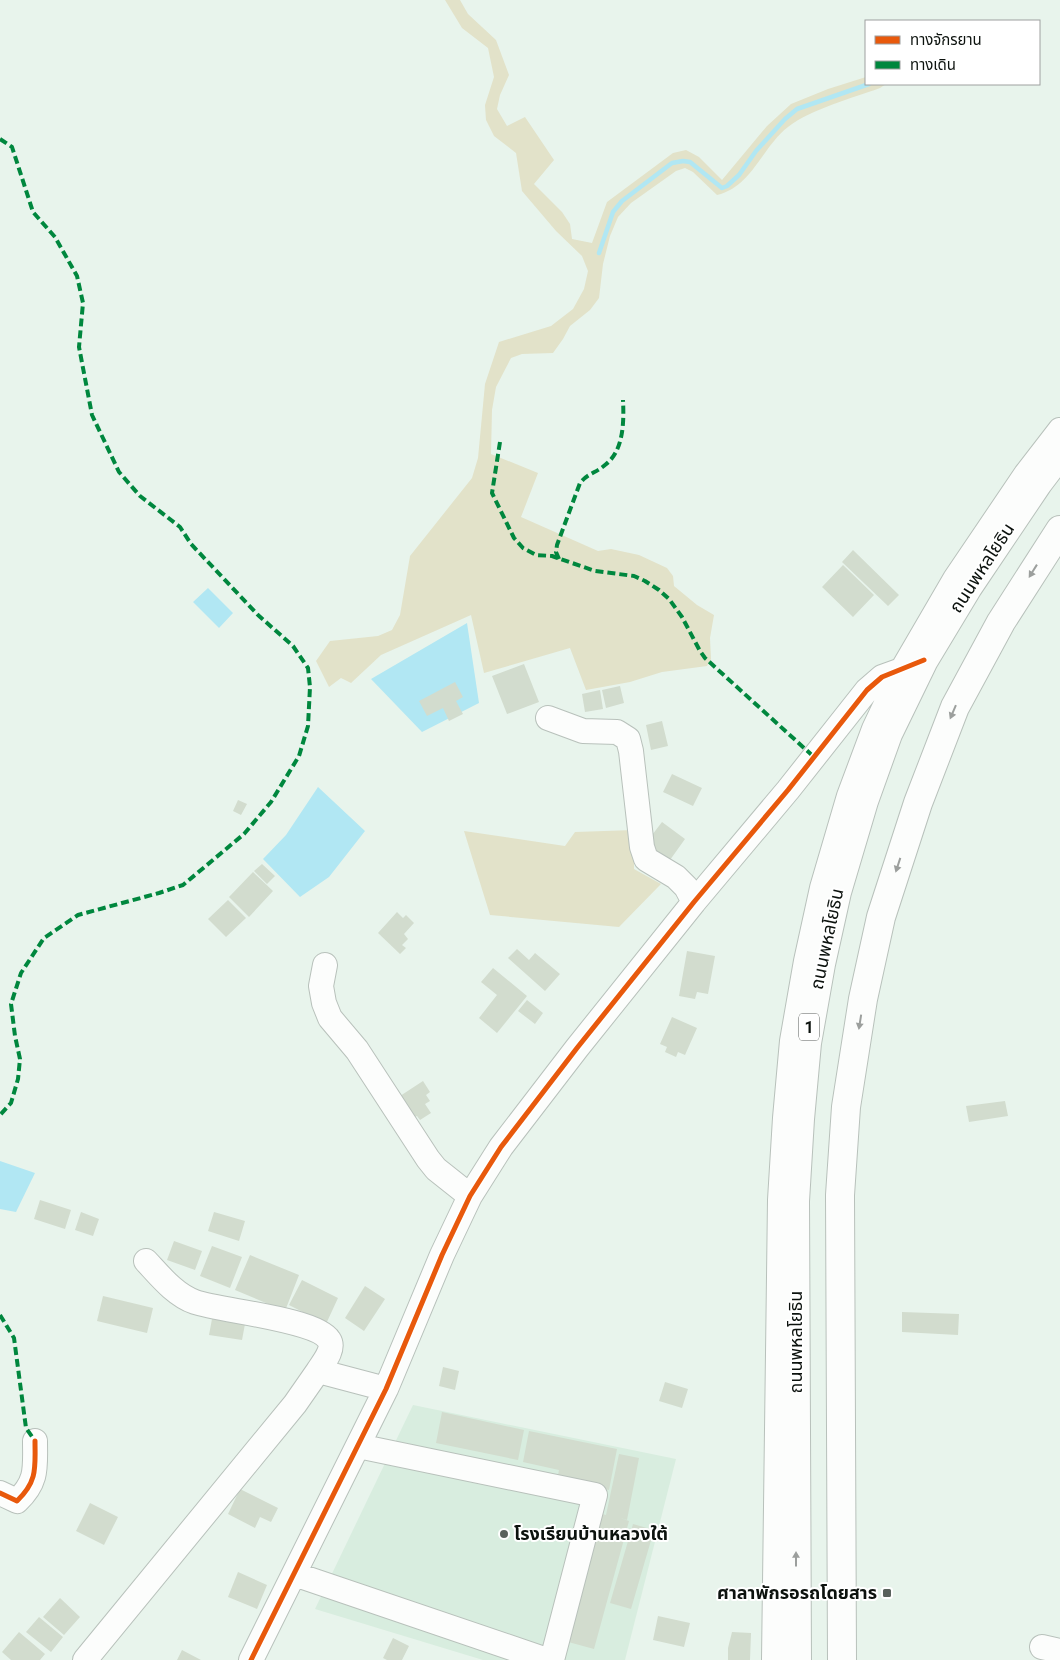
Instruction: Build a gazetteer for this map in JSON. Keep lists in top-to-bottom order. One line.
{"streets":{"highway":["ถนนพหลโยธิน","1"]},"places":{"other":["โรงเรียนบ้านหลวงใต้"],"transit":["ศาลาพักรอรถโดยสาร"]},"legend":["ทางจักรยาน","ทางเดิน"]}
